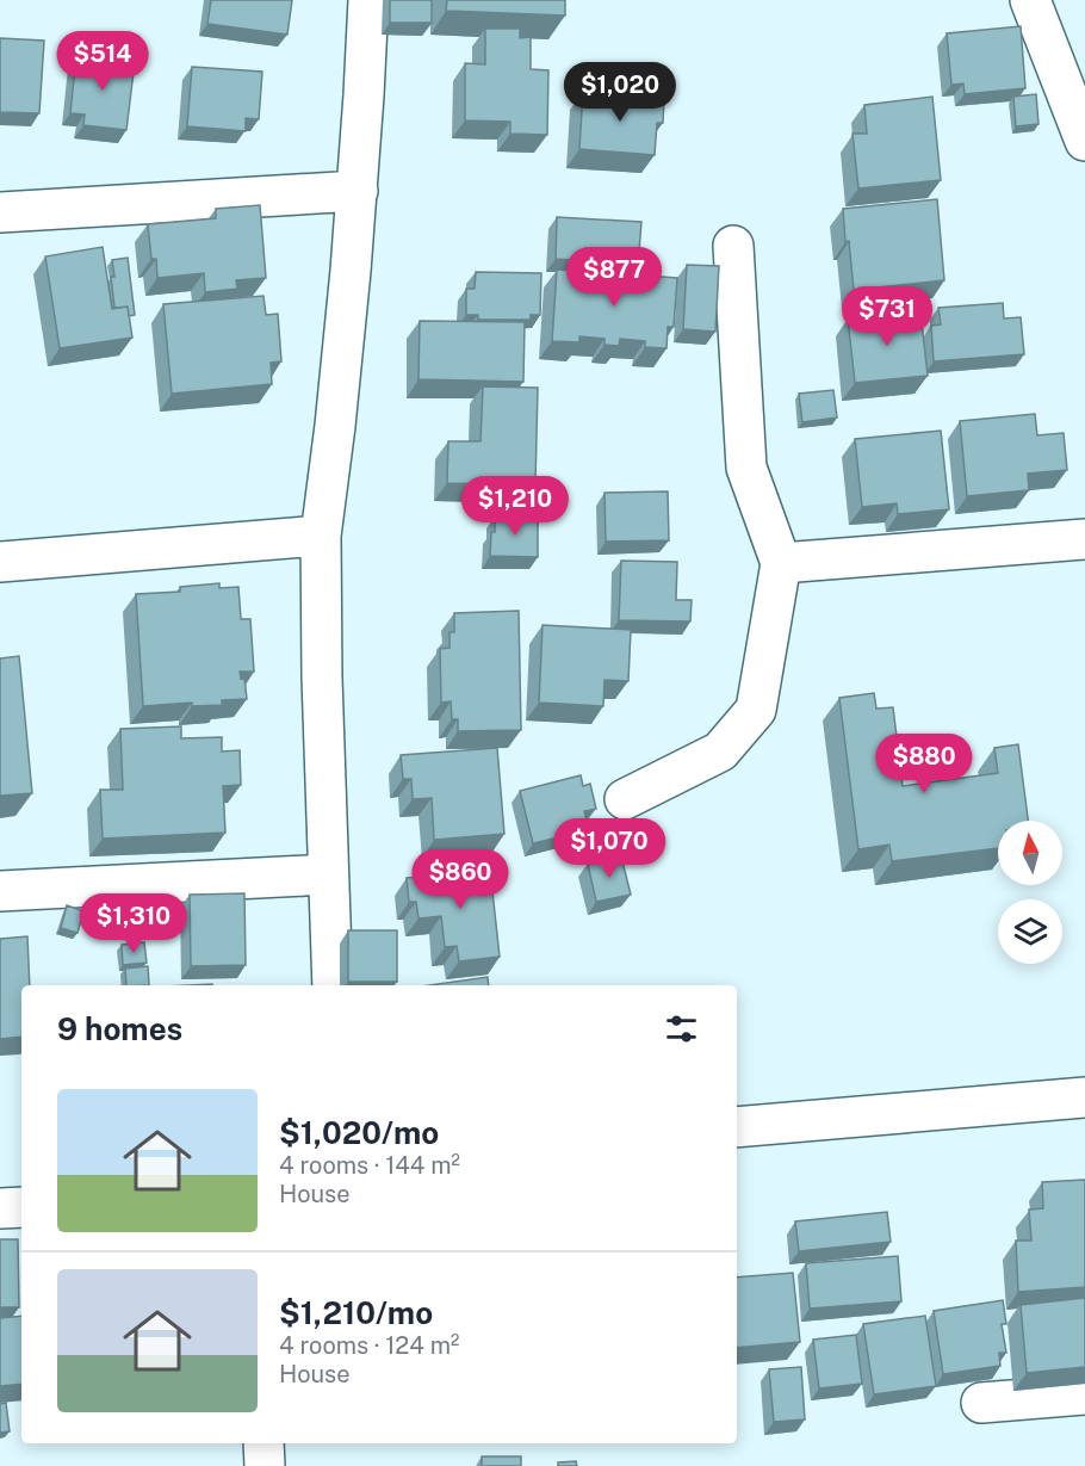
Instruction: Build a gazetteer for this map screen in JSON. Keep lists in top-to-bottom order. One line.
{"north":"top","page":{"price":["$514","$1,020","$877","$731","$1,210","$880","$1,070","$860","$1,310"],"heading":"9 homes","list":[{"name":"$1,020/mo","note":"4 rooms · 144 m² · House"},{"name":"$1,210/mo","note":"4 rooms · 124 m² · House"}]}}
